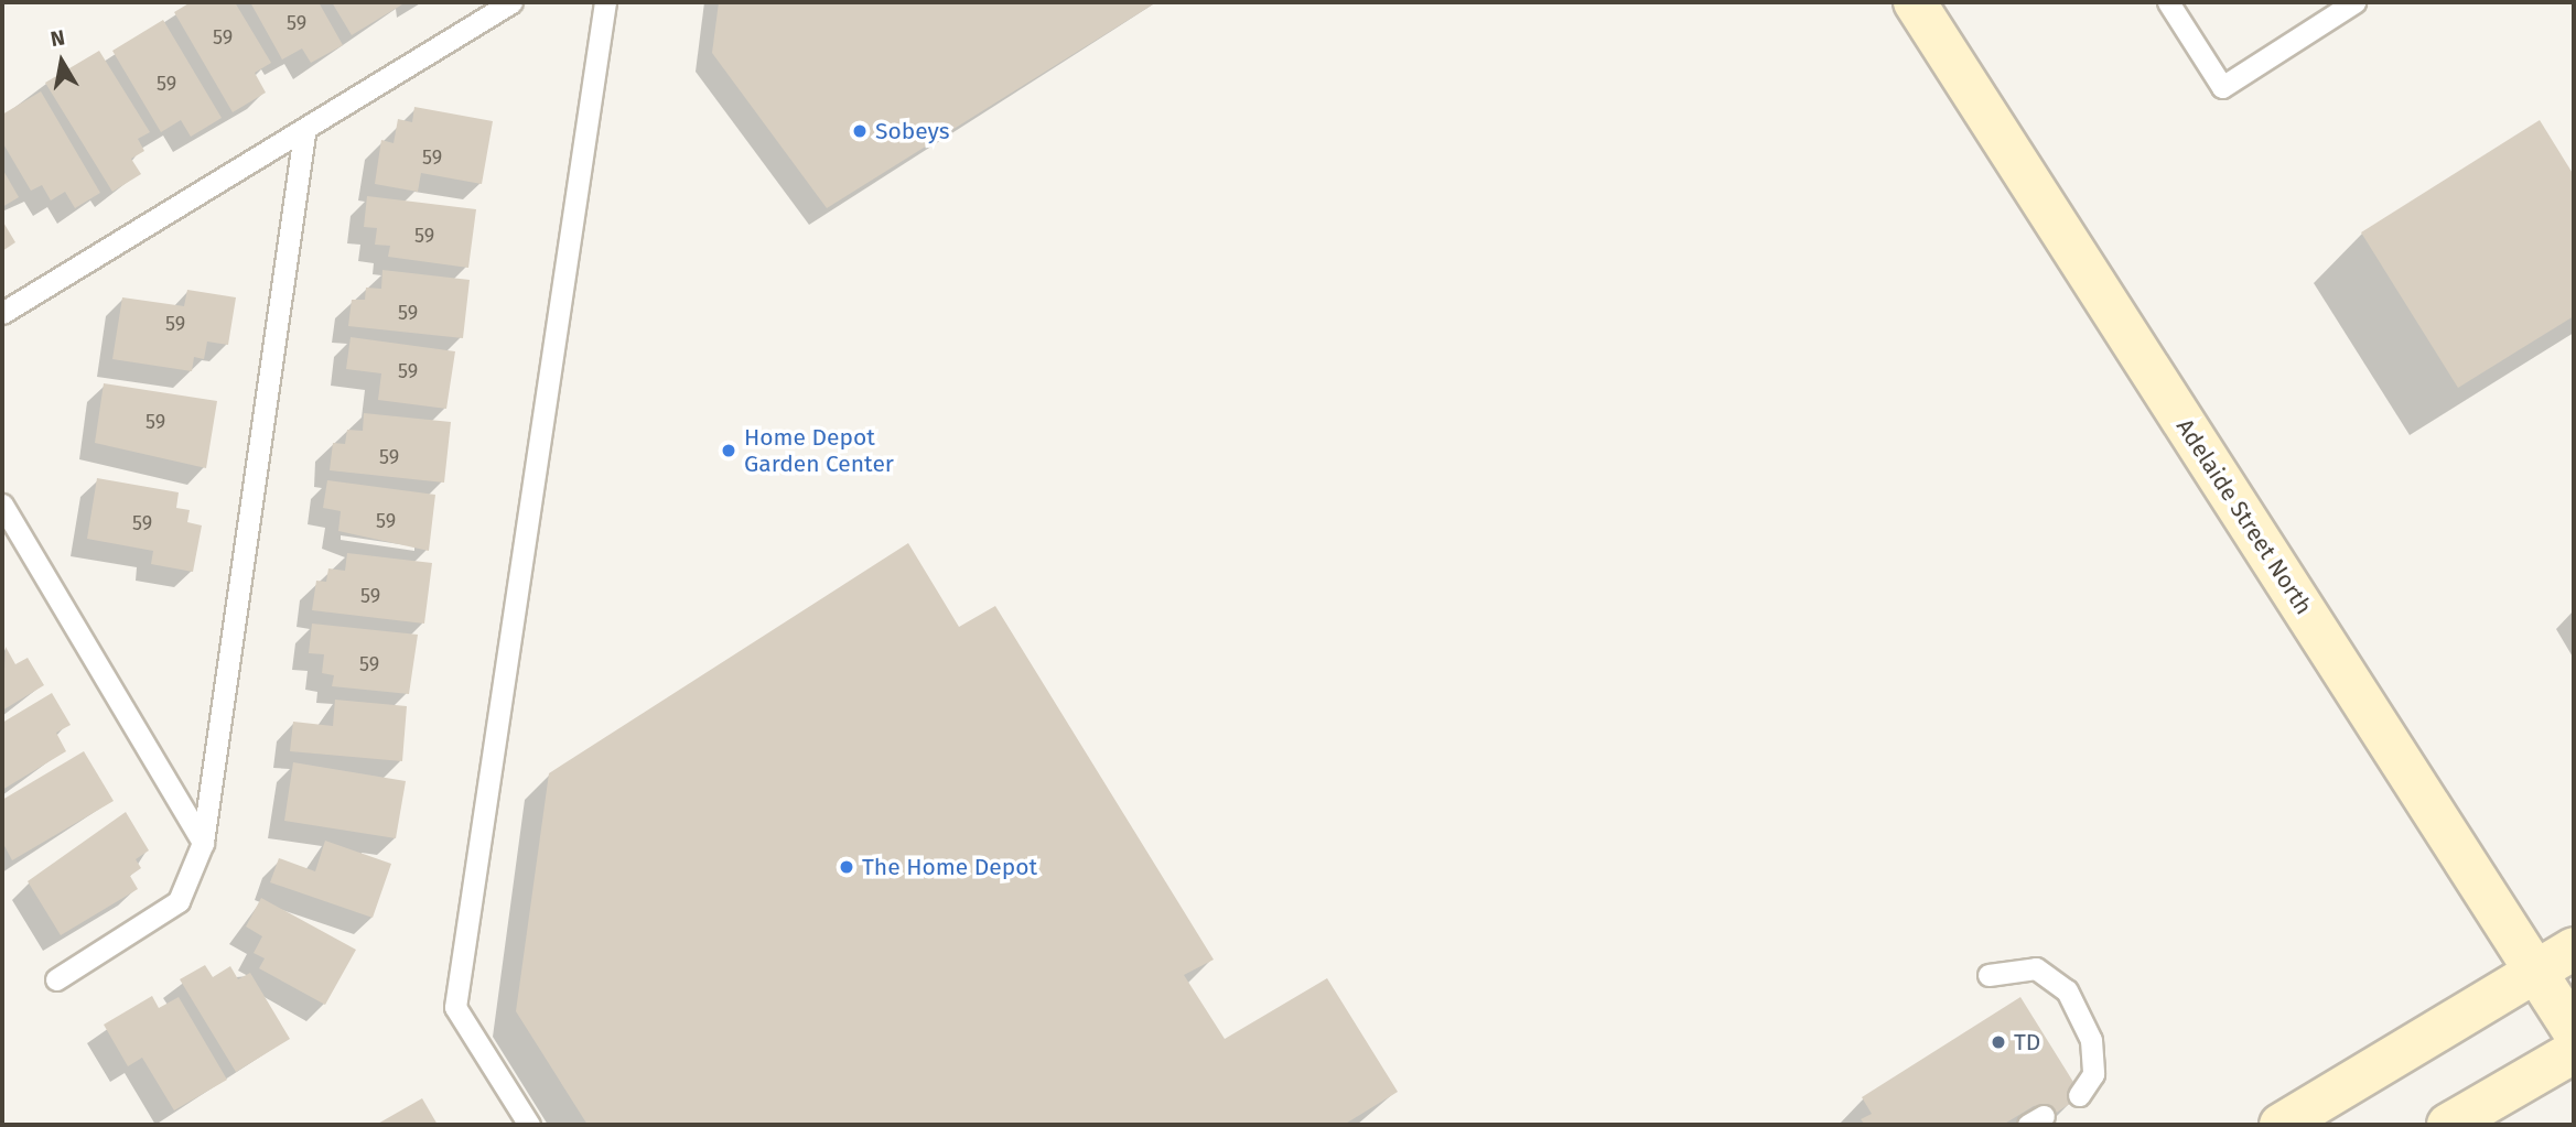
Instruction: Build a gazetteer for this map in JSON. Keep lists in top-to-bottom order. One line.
{"streets":{"main road":["Adelaide Street North"]},"places":["Sobeys","Home Depot Garden Center","The Home Depot","TD"],"house_numbers":["59","59","59","59","59","59","59","59","59","59","59","59","59","59"],"north":"top"}
